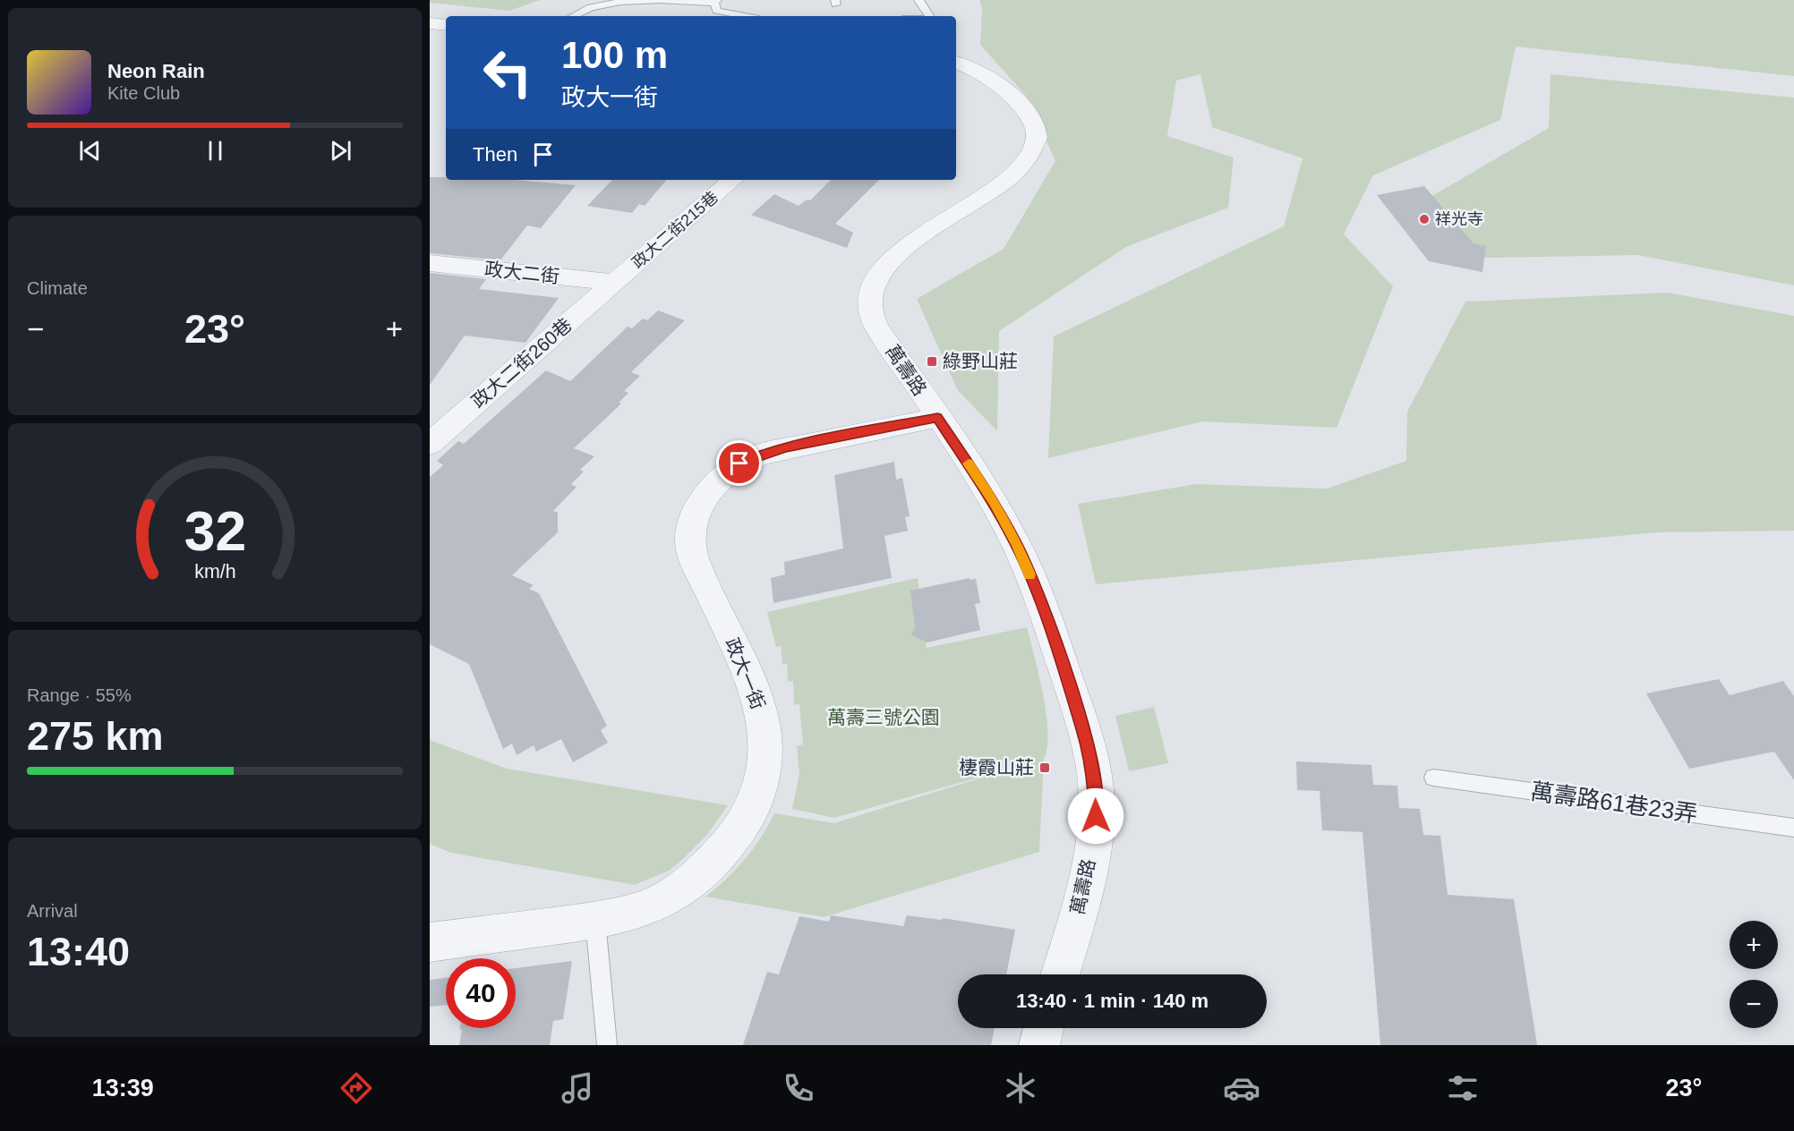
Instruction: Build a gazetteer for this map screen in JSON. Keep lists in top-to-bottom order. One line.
{"streets":{"street":["政大二街215巷","政大二街","政大二街260巷","萬壽路","政大一街"],"lane":["萬壽路61巷23弄"]},"crossings":[["政大二街215巷","政大二街"],["政大二街215巷","政大二街260巷"],["政大二街","政大二街260巷"],["萬壽路","政大一街"]],"parks":["萬壽三號公園"],"places":{"other":["祥光寺"],"transit":["綠野山莊","棲霞山莊"]},"page":{"turn":["100 m","政大一街"],"song":["Neon Rain","Kite Club"],"then":"Then","tile":["Climate",["Range · 55%","275 km"],["Arrival","13:40"]],"heat":["−","23°","+"],"map_buttons":["+","−"],"limit":"40","trip":"13:40 · 1 min · 140 m","tabs":["13:39","23°"],"gauge":["32","km/h"]}}
